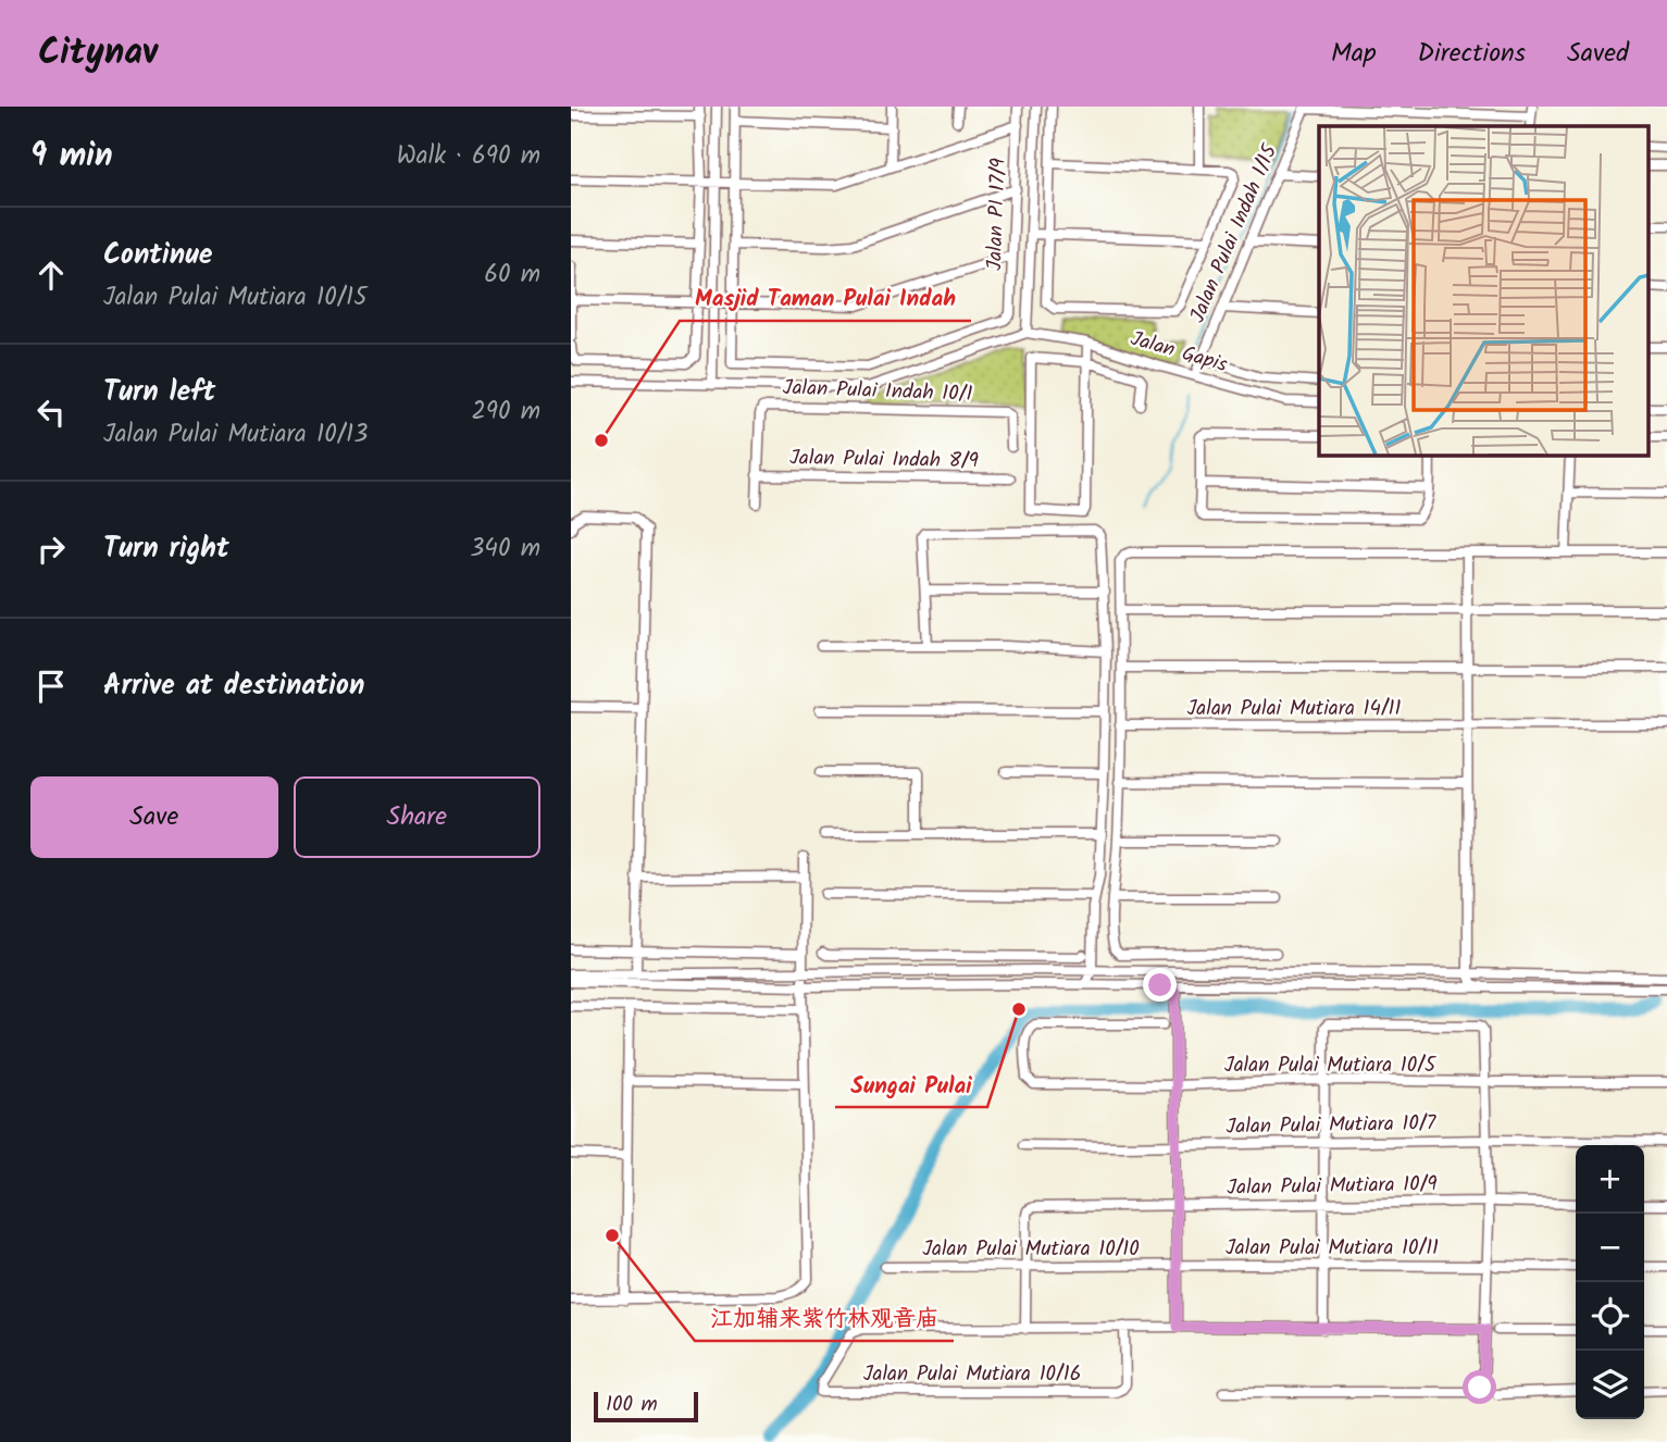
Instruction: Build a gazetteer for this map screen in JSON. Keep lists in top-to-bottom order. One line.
{"streets":{"street":["Jalan PI 17/9","Jalan Pulai Indah 1/15","Jalan Gapis","Jalan Pulai Indah 10/1","Jalan Pulai Indah 8/9","Jalan Pulai Mutiara 14/11","Jalan Pulai Mutiara 10/5","Jalan Pulai Mutiara 10/7","Jalan Pulai Mutiara 10/9","Jalan Pulai Mutiara 10/11","Jalan Pulai Mutiara 10/10","Jalan Pulai Mutiara 10/16"]},"crossings":[["Jalan Pulai Indah 1/15","Jalan Gapis"],["Jalan Gapis","Jalan Pulai Indah 10/1"],["Jalan Pulai Indah 10/1","Jalan Pulai Indah 8/9"],["Jalan Pulai Mutiara 10/9","Jalan Pulai Mutiara 10/10"],["Jalan Pulai Mutiara 10/11","Jalan Pulai Mutiara 10/10"]],"places":["Masjid Taman Pulai Indah","Sungai Pulai","江加辅来紫竹林观音庙"],"scale_bar":"100 m","page":{"header":"Citynav","nav":["Map","Directions","Saved"],"heading":["9 min","Walk · 690 m"],"list":[["Continue","Jalan Pulai Mutiara 10/15","60 m"],["Turn left","Jalan Pulai Mutiara 10/13","290 m"],["Turn right","340 m"],"Arrive at destination"],"buttons":["Save","Share"],"map_buttons":["+","−"],"scale":"100 m"}}
